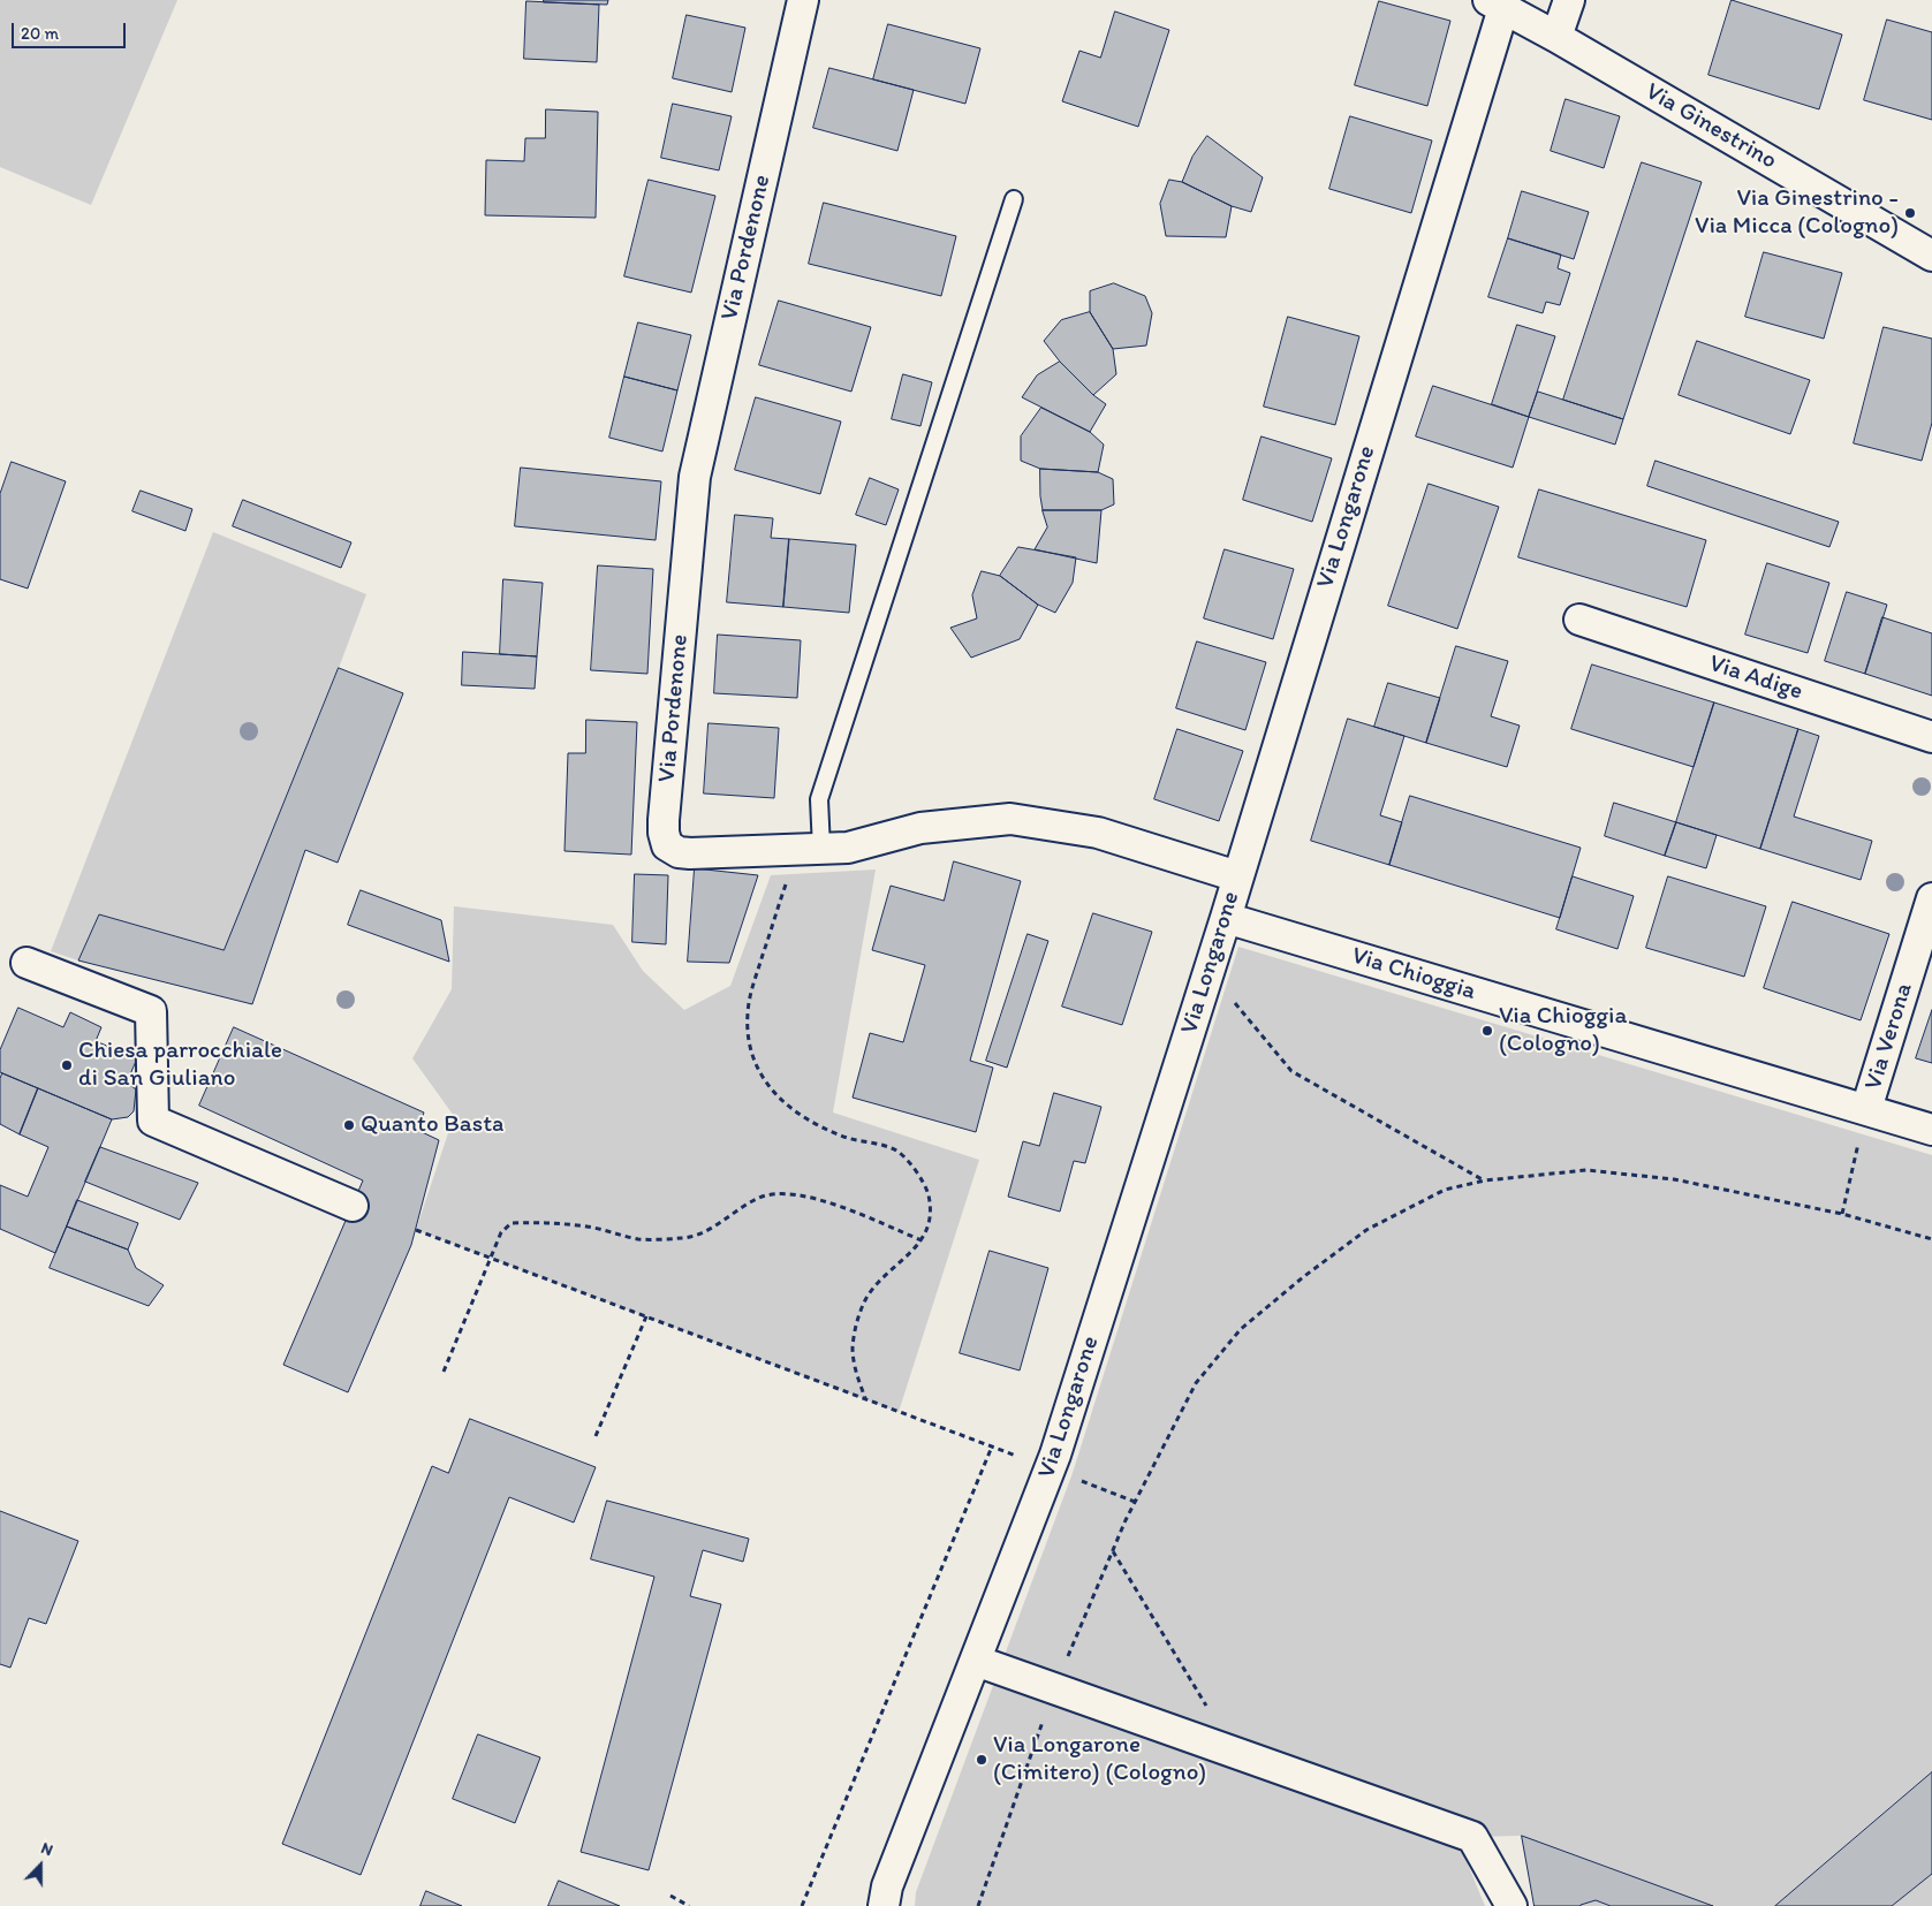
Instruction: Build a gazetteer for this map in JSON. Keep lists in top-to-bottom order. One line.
{"streets":{"street":["Via Ginestrino","Via Pordenone","Via Longarone","Via Adige","Via Chioggia","Via Verona"]},"crossings":[["Via Ginestrino","Via Longarone"],["Via Pordenone","Via Longarone"],["Via Longarone","Via Chioggia"],["Via Chioggia","Via Verona"]],"places":["Via Ginestrino - Via Micca (Cologno)","Via Chioggia (Cologno)","Chiesa parrocchiale di San Giuliano","Quanto Basta","Via Longarone (Cimitero) (Cologno)"],"scale_bar":"20 m","north":"top"}
